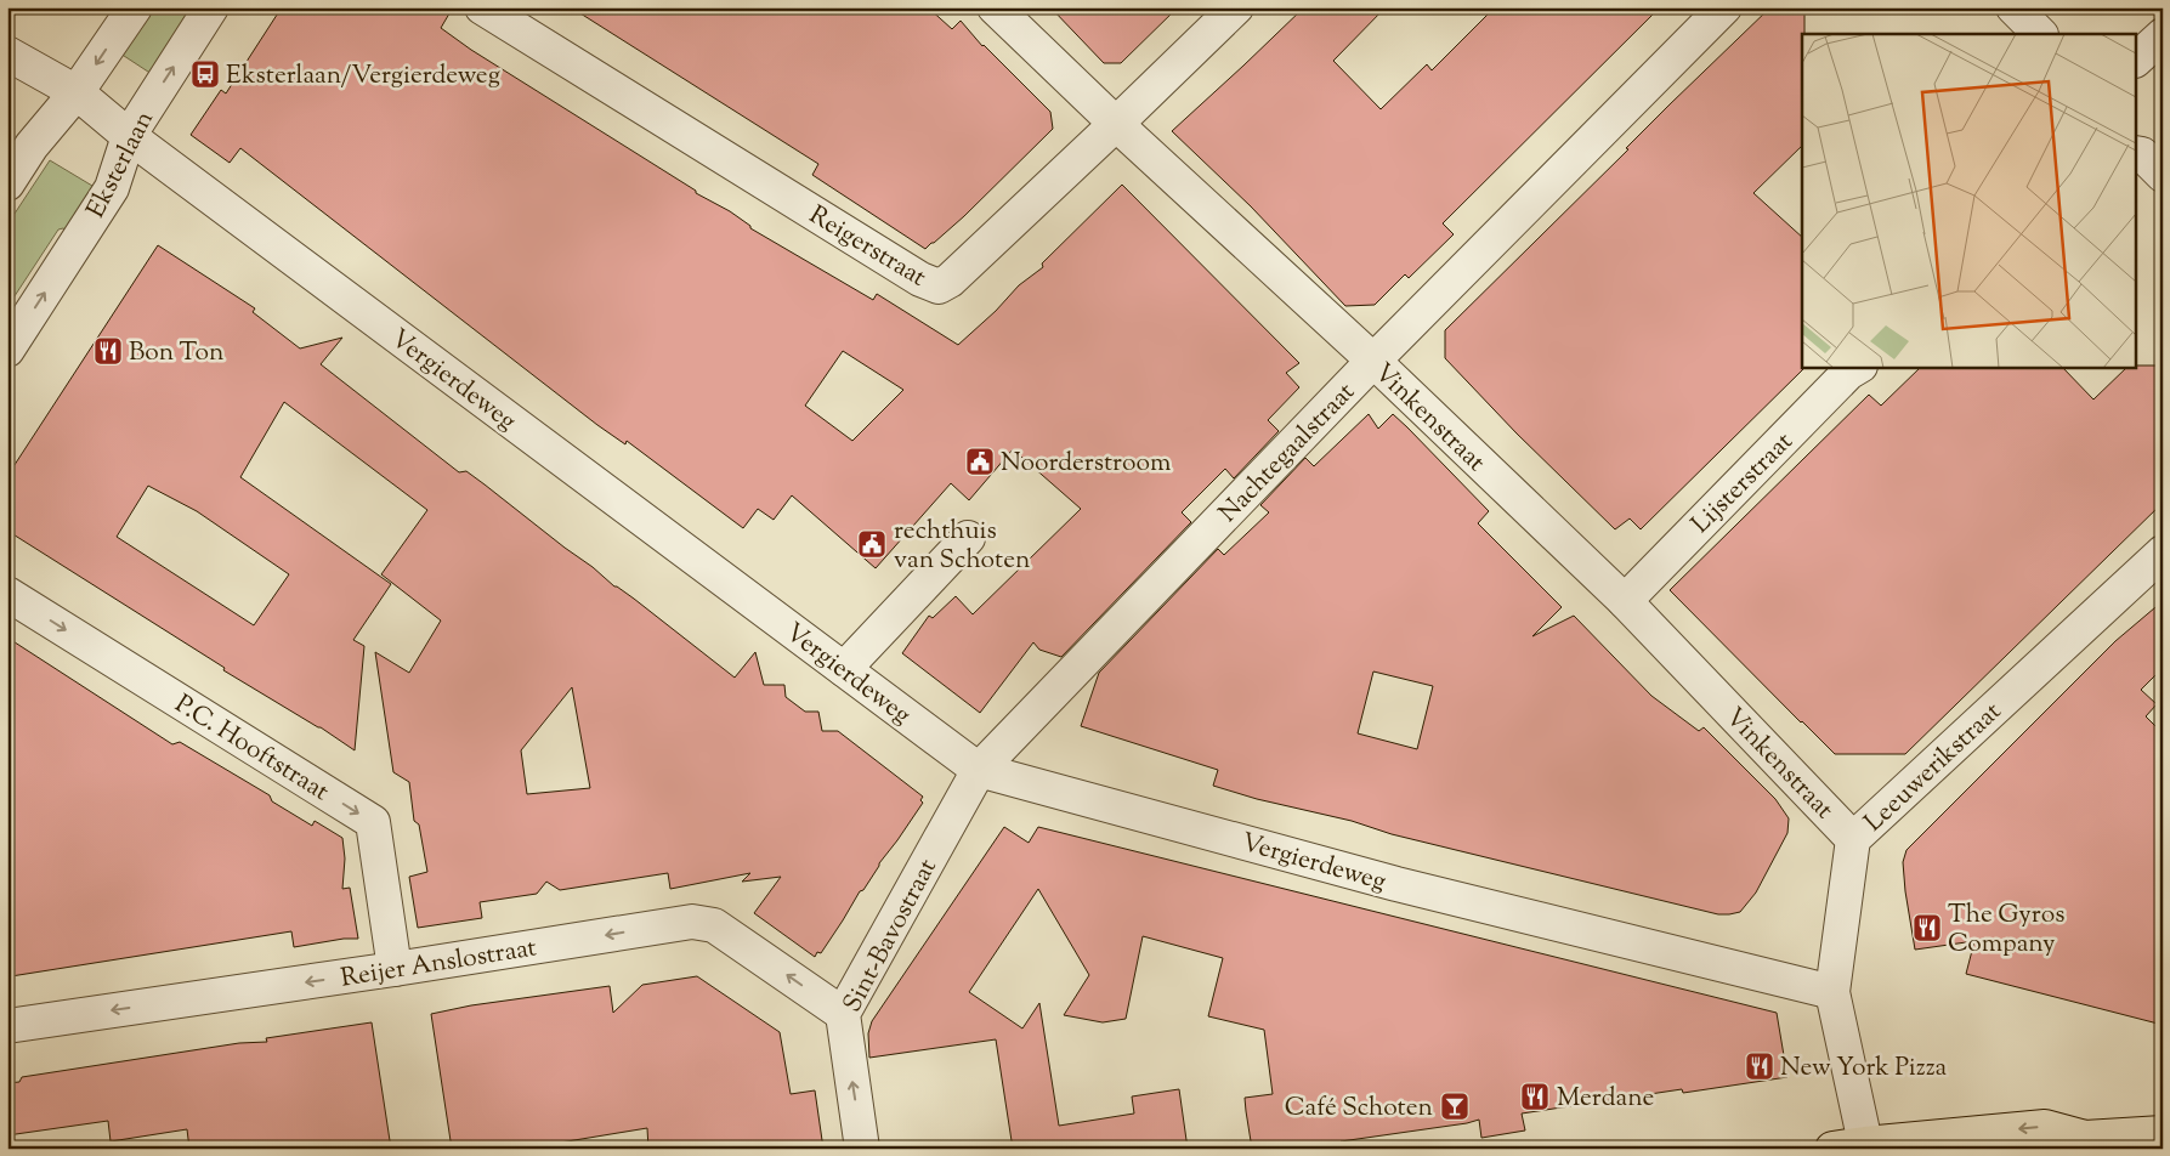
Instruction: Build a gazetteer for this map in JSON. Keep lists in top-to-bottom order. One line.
{"streets":{"street":["Eksterlaan","Reigerstraat","Vergierdeweg","Vinkenstraat","Nachtegaalstraat","Lijsterstraat","P.C. Hooftstraat","Leeuwerikstraat","Sint-Bavostraat","Reijer Anslostraat"]},"crossings":[["Eksterlaan","Vergierdeweg"],["Reigerstraat","Vinkenstraat"],["Vergierdeweg","Nachtegaalstraat"],["Vergierdeweg","Leeuwerikstraat"],["Vergierdeweg","Sint-Bavostraat"],["Vinkenstraat","Nachtegaalstraat"],["Vinkenstraat","Lijsterstraat"],["Vinkenstraat","Leeuwerikstraat"],["Nachtegaalstraat","Sint-Bavostraat"],["P.C. Hooftstraat","Reijer Anslostraat"],["Sint-Bavostraat","Reijer Anslostraat"]],"one_way":["P.C. Hooftstraat","Reijer Anslostraat"],"places":{"bus stop":["Eksterlaan/Vergierdeweg"],"restaurant":["Bon Ton","The Gyros Company","New York Pizza","Merdane"],"public building":["Noorderstroom","rechthuis van Schoten"],"bar":["Café Schoten"]}}
